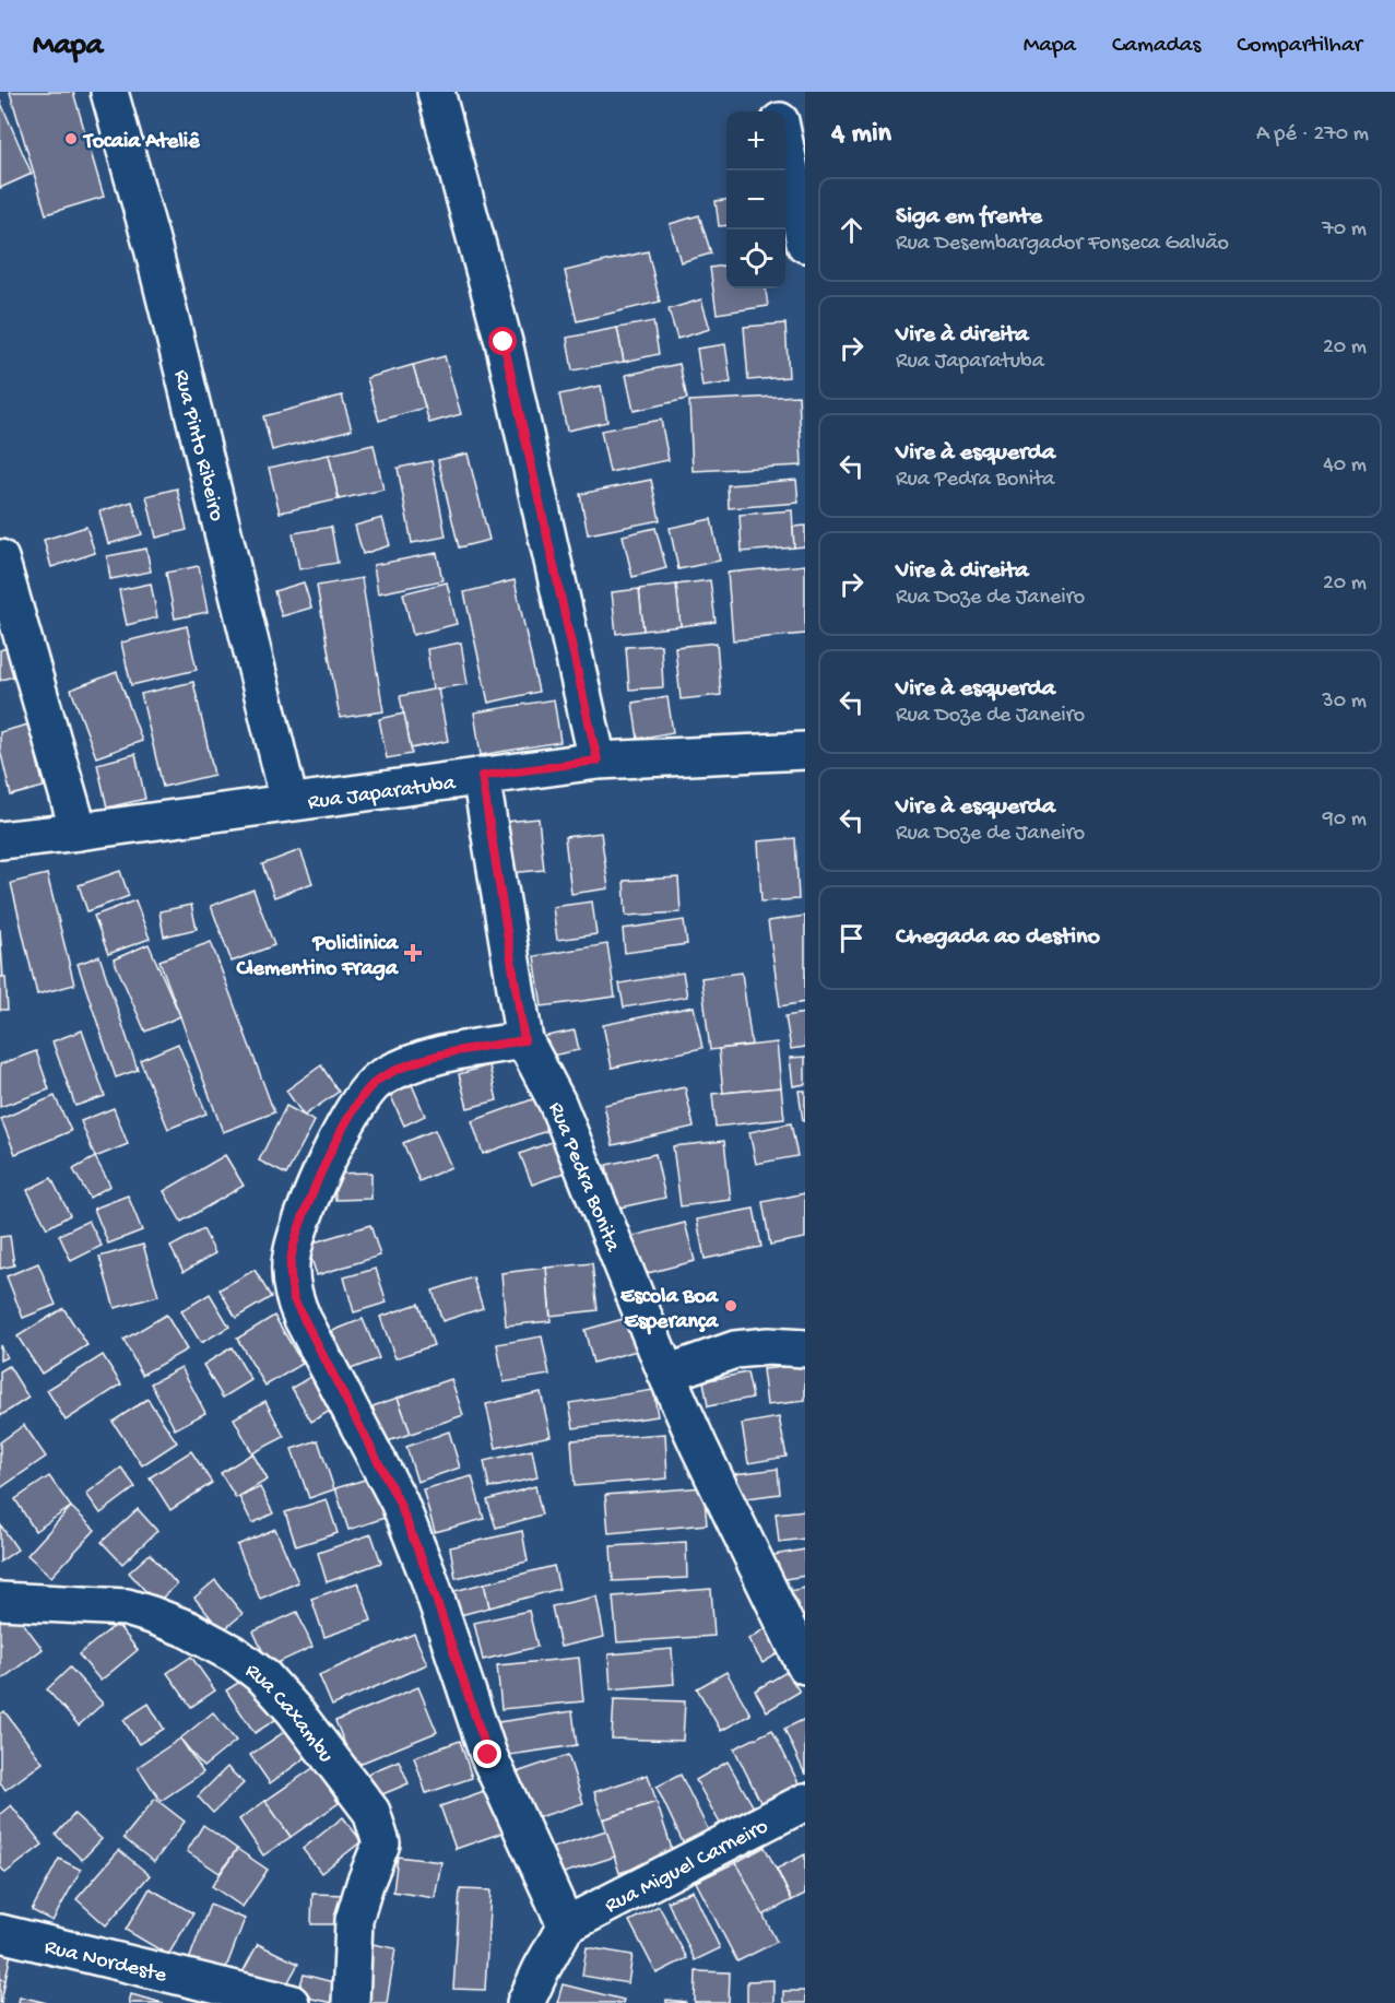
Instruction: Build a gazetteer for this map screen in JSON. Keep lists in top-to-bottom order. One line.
{"streets":{"street":["Rua Pinto Ribeiro","Rua Japaratuba","Rua Pedra Bonita","Rua Caxambu","Rua Miguel Carneiro","Rua Nordeste"]},"crossings":[["Rua Pinto Ribeiro","Rua Japaratuba"],["Rua Japaratuba","Rua Pedra Bonita"]],"places":{"other":["Tocaia Ateliê","Escola Boa Esperança"],"health":["Policlinica Clementino Fraga"]},"page":{"header":"Mapa","nav":["Mapa","Camadas","Compartilhar"],"heading":["4 min","A pé · 270 m"],"map_buttons":["+","−"],"list":[["Siga em frente","Rua Desembargador Fonseca Galvão","70 m"],["Vire à direita","Rua Japaratuba","20 m"],["Vire à esquerda","Rua Pedra Bonita","40 m"],["Vire à direita","Rua Doze de Janeiro","20 m"],["Vire à esquerda","Rua Doze de Janeiro","30 m"],["Vire à esquerda","Rua Doze de Janeiro","90 m"],"Chegada ao destino"]}}
